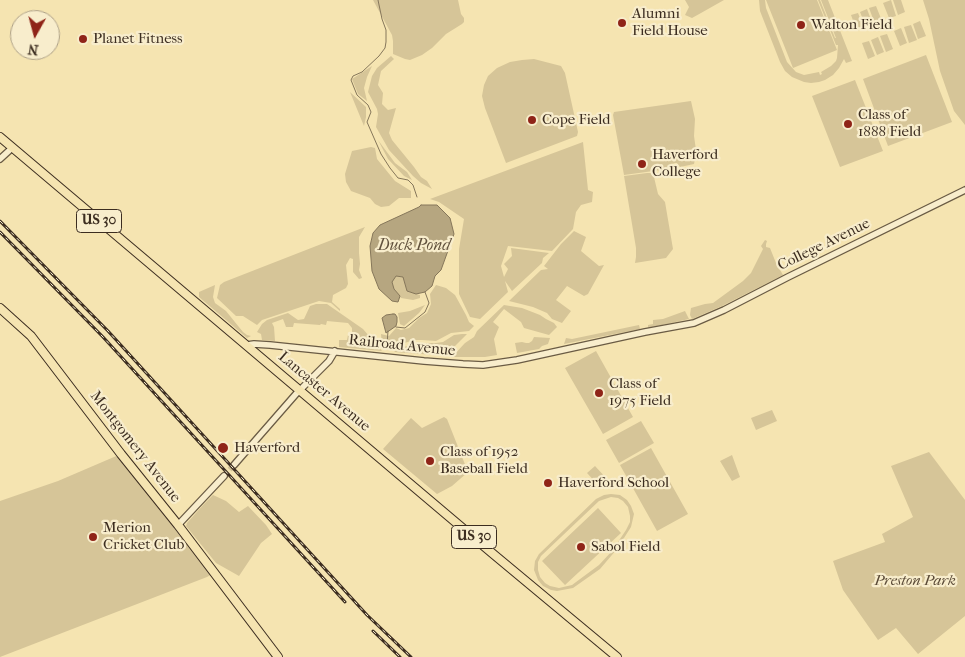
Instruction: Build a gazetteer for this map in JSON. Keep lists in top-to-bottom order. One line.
{"streets":{"main road":["US 30","Lancaster Avenue","Montgomery Avenue"],"street":["College Avenue","Railroad Avenue"]},"crossings":[["US 30","Lancaster Avenue"],["College Avenue","Railroad Avenue"],["Railroad Avenue","Lancaster Avenue"]],"water":["Duck Pond"],"parks":["Preston Park"],"places":["Alumni Field House","Walton Field","Planet Fitness","Cope Field","Class of 1888 Field","Haverford College","Class of 1975 Field","Haverford","Class of 1952 Baseball Field","Haverford School","Merion Cricket Club","Sabol Field"],"north":"bottom"}
